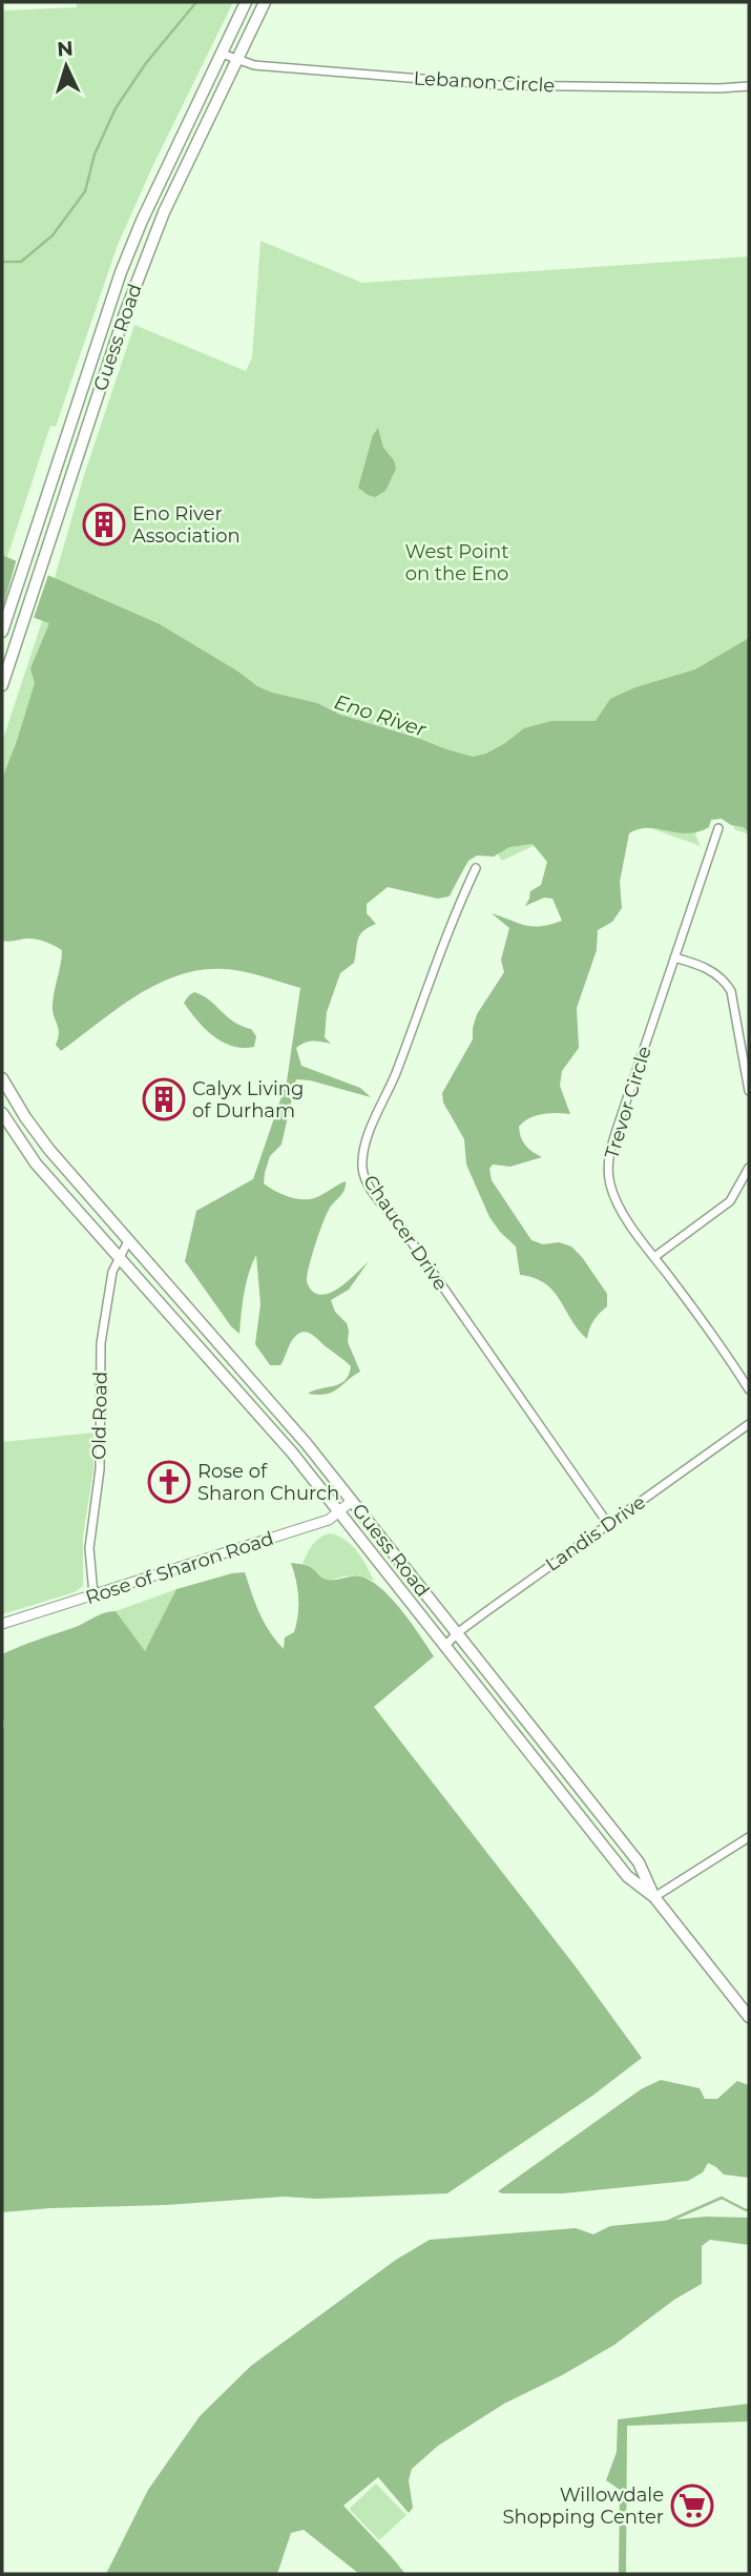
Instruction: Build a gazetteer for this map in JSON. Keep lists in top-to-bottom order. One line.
{"streets":{"main road":["Guess Road"],"street":["Lebanon Circle","Trevor Circle","Chaucer Drive","Old Road","Landis Drive","Rose of Sharon Road"]},"crossings":[["Lebanon Circle","Guess Road"],["Guess Road","Old Road"],["Guess Road","Landis Drive"],["Guess Road","Rose of Sharon Road"],["Chaucer Drive","Landis Drive"],["Old Road","Rose of Sharon Road"]],"water":["Eno River"],"parks":["West Point on the Eno"],"places":{"building":["Eno River Association","Calyx Living of Durham"],"church":["Rose of Sharon Church"],"supermarket":["Willowdale Shopping Center"]},"north":"top"}
